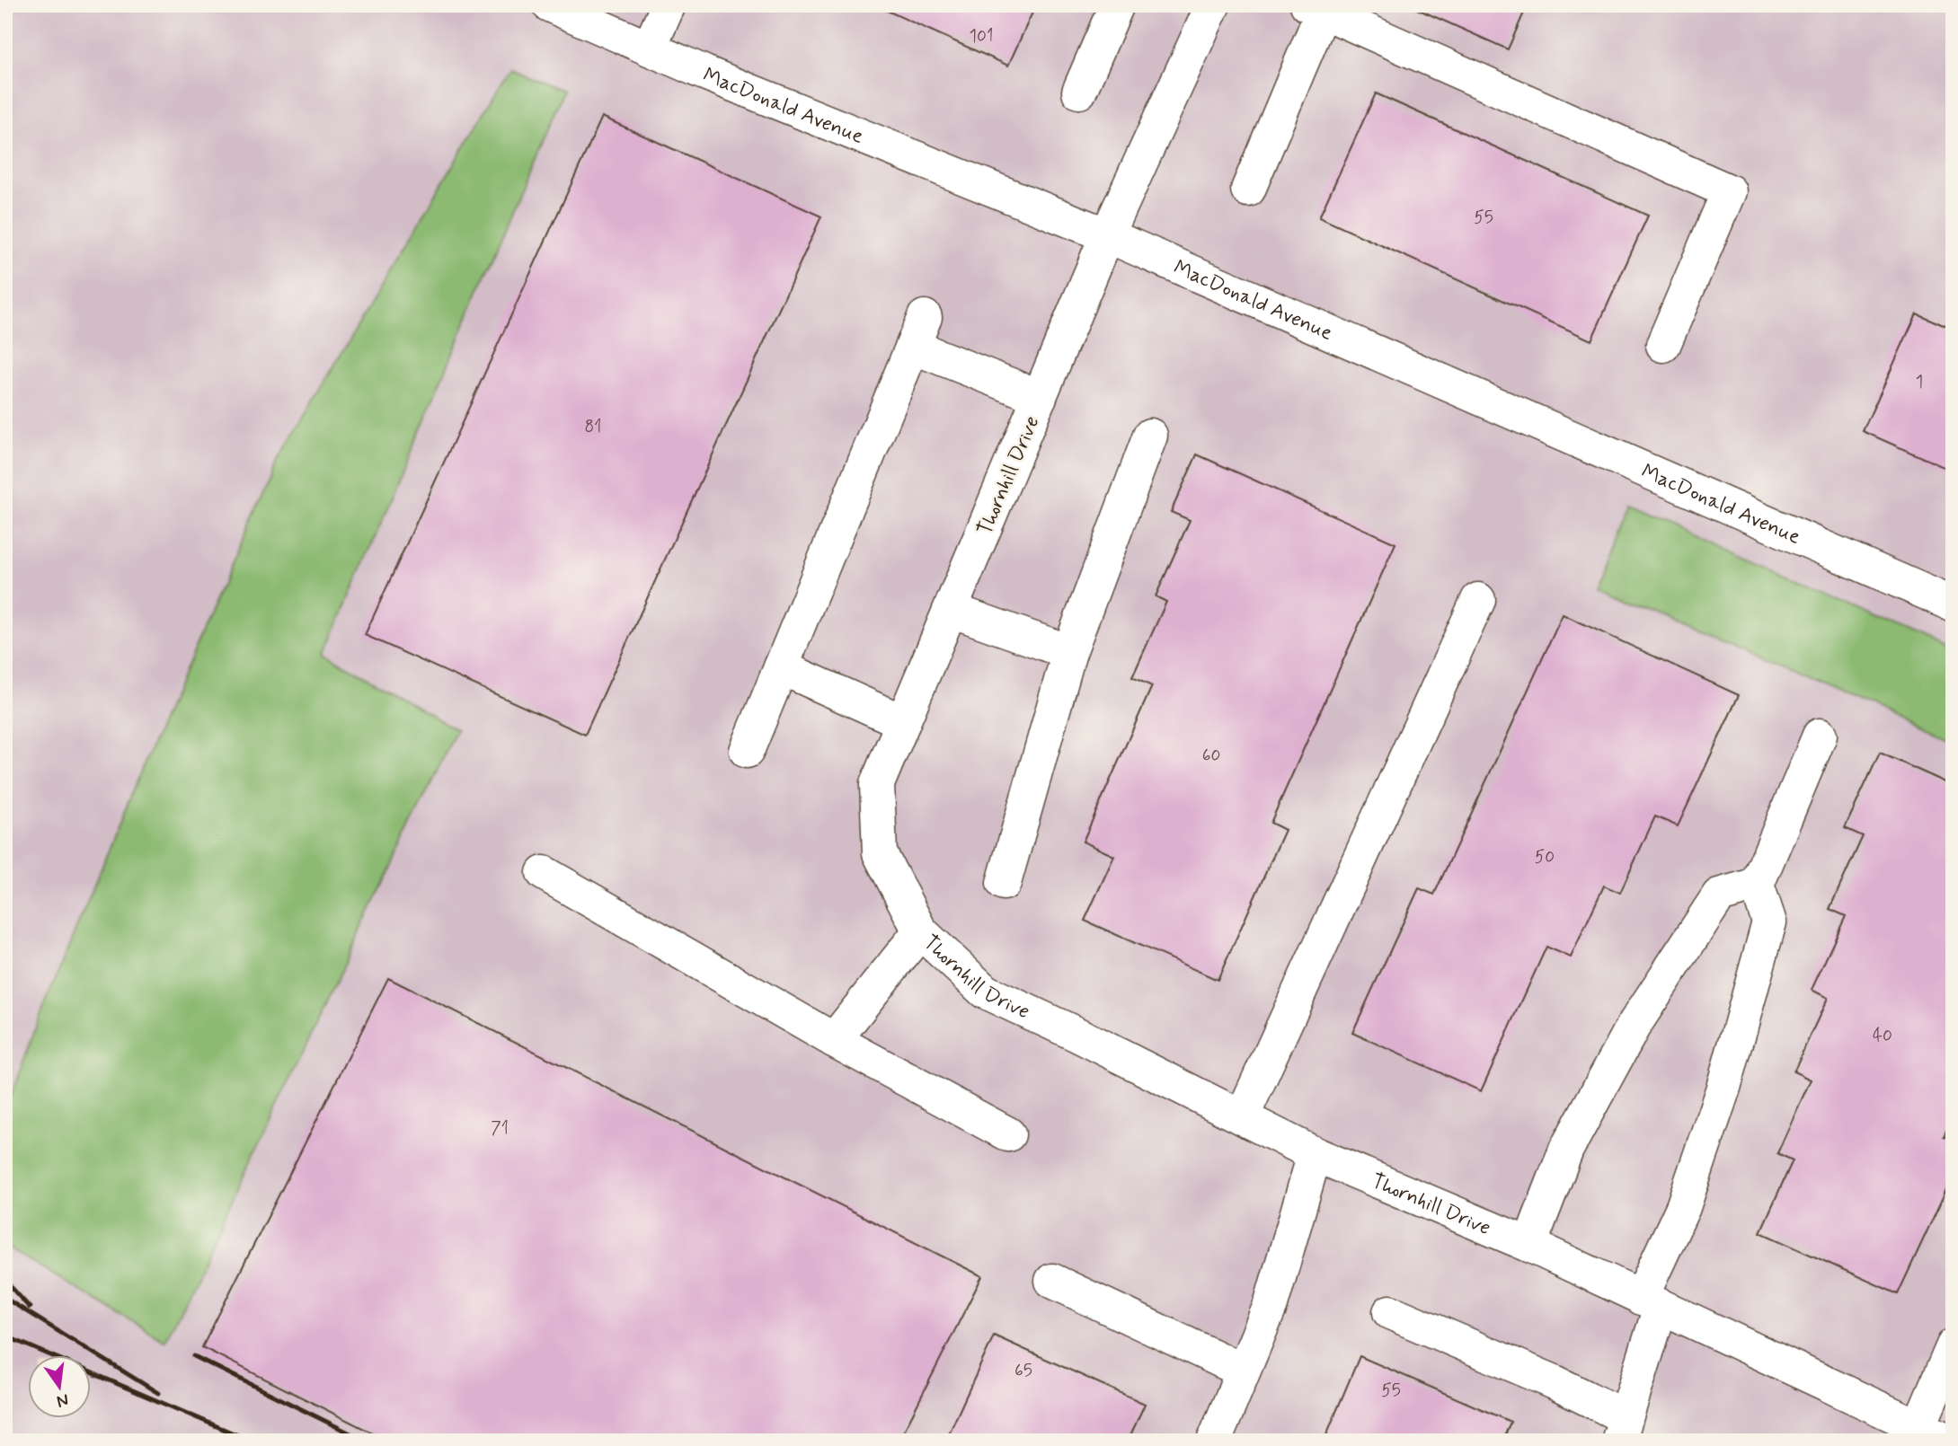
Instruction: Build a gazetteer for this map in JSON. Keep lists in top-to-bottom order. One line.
{"streets":{"street":["MacDonald Avenue","Thornhill Drive"]},"crossings":[["MacDonald Avenue","Thornhill Drive"]],"house_numbers":["101","55","1","81","60","50","40","71","65","55"],"north":"bottom"}
